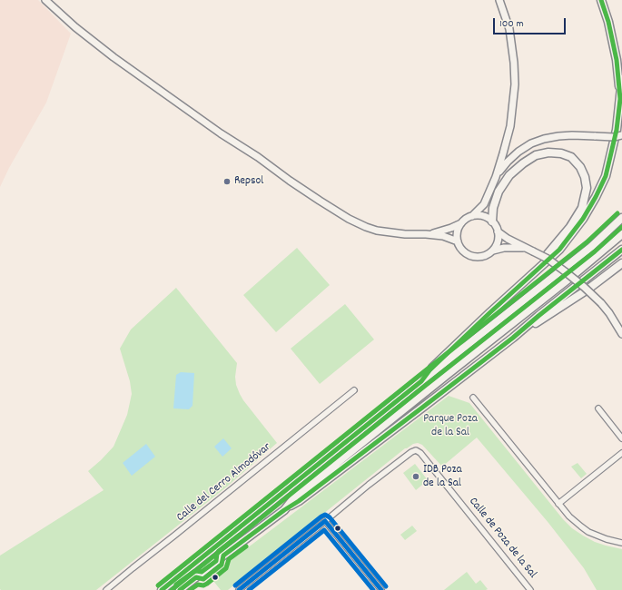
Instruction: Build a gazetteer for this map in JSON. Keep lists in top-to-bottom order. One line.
{"streets":{"street":["Calle del Cerro Almodóvar","Calle de Poza de la Sal"]},"parks":["Parque Poza de la Sal"],"places":["Repsol","IDB Poza de la Sal"],"scale_bar":"100 m"}
